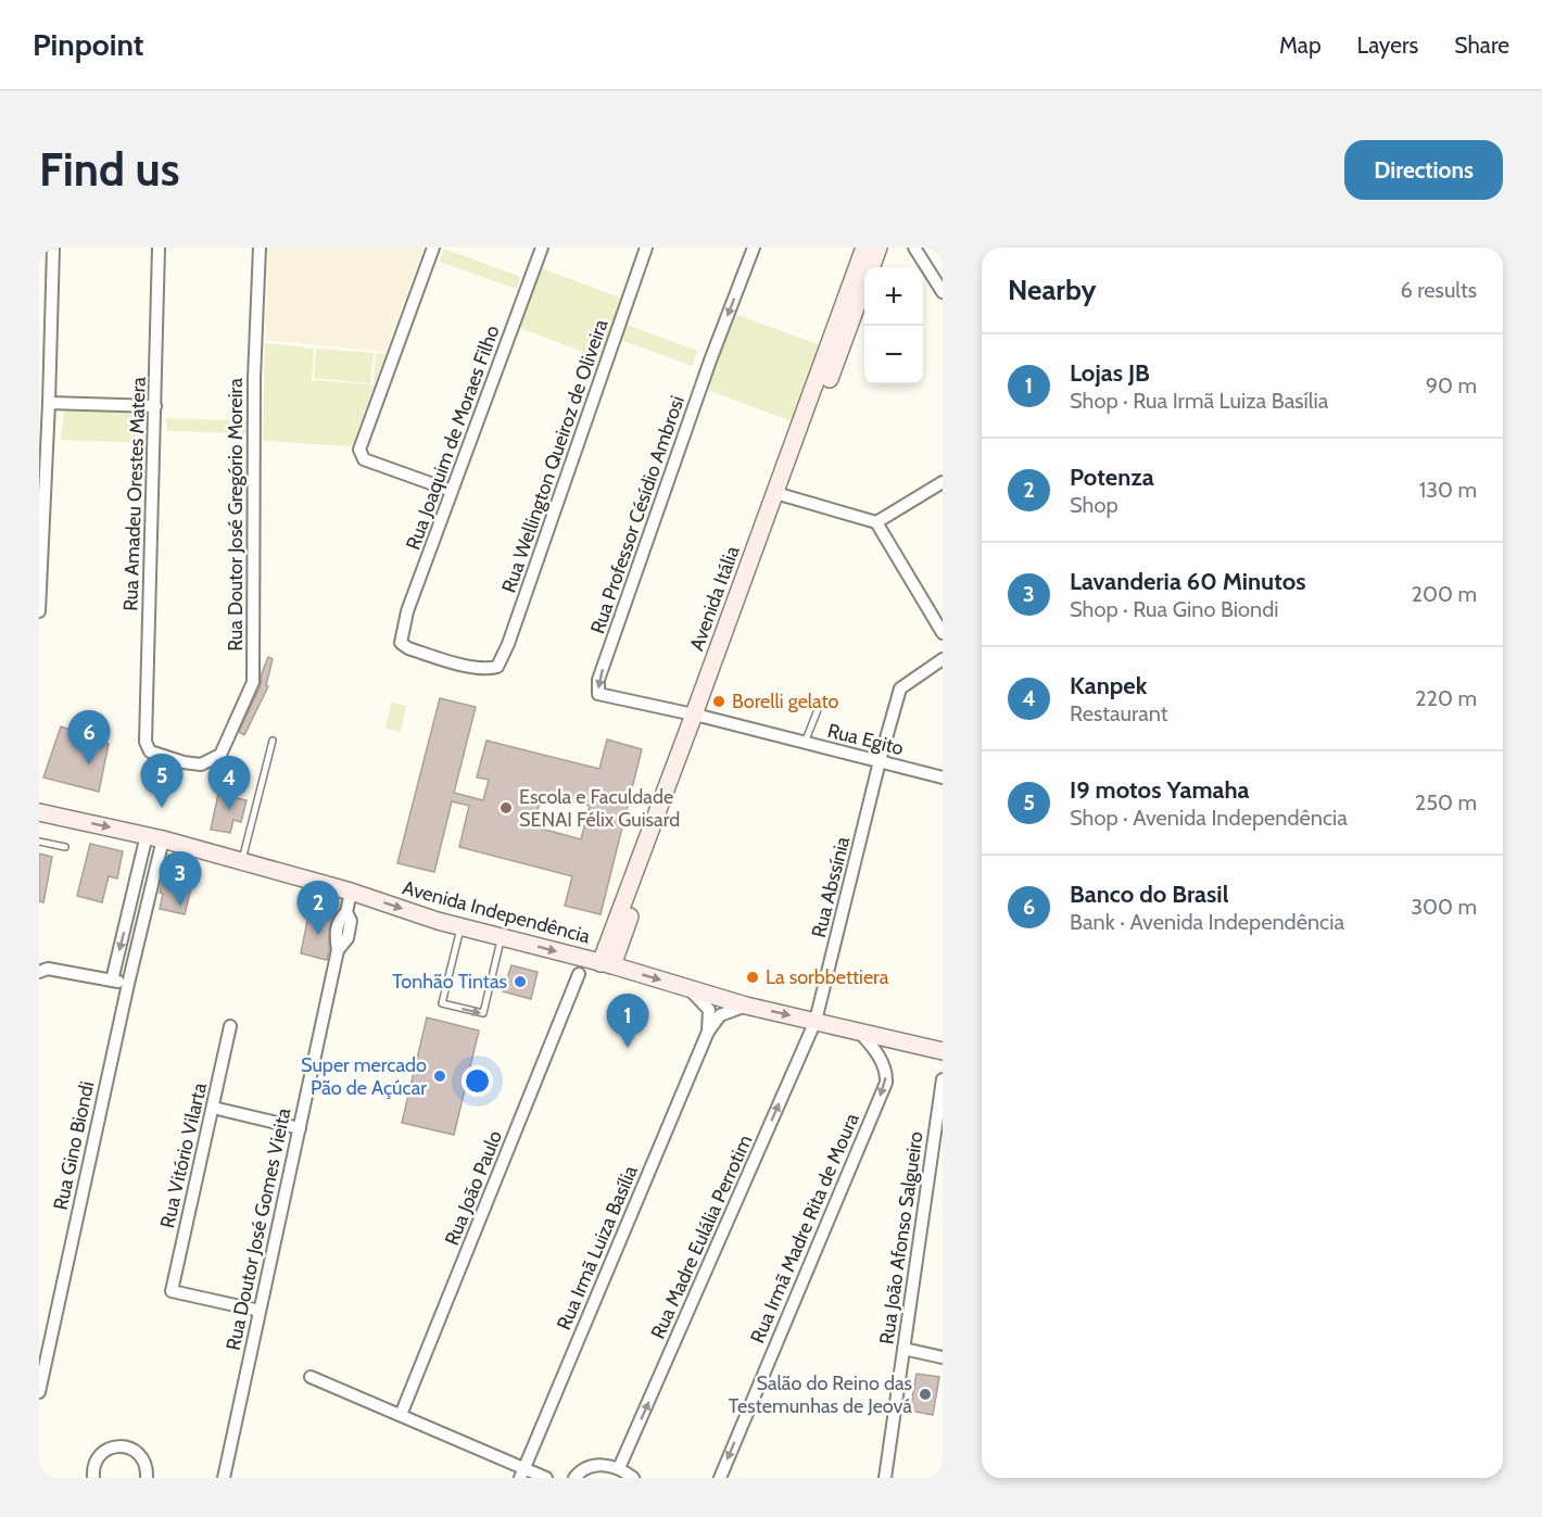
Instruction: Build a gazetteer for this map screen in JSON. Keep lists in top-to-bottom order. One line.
{"streets":{"main road":["Avenida Itália","Avenida Independência"],"street":["Rua Joaquim de Moraes Filho","Rua Wellington Queiroz de Oliveira","Rua Amadeu Orestes Matera","Rua Doutor José Gregório Moreira","Rua Professor Césídio Ambrosi","Rua Egito","Rua Abssínia","Rua Gino Biondi","Rua Vitório Vilarta","Rua João Paulo","Rua Irmã Madre Rita de Moura","Rua Doutor José Gomes Vieita","Rua Madre Eulália Perrotim","Rua João Afonso Salgueiro","Rua Irmã Luiza Basília"]},"crossings":[["Rua Joaquim de Moraes Filho","Rua Wellington Queiroz de Oliveira"],["Rua Amadeu Orestes Matera","Rua Doutor José Gregório Moreira"],["Rua Professor Césídio Ambrosi","Avenida Itália"],["Rua Professor Césídio Ambrosi","Rua Egito"],["Avenida Itália","Rua Egito"],["Avenida Itália","Avenida Independência"],["Rua Egito","Rua Abssínia"],["Rua Abssínia","Avenida Independência"],["Rua Abssínia","Rua Madre Eulália Perrotim"],["Avenida Independência","Rua Gino Biondi"],["Avenida Independência","Rua Irmã Madre Rita de Moura"],["Avenida Independência","Rua Doutor José Gomes Vieita"],["Avenida Independência","Rua Madre Eulália Perrotim"],["Avenida Independência","Rua Irmã Luiza Basília"],["Rua Vitório Vilarta","Rua Doutor José Gomes Vieita"]],"one_way":["Rua Professor Césídio Ambrosi","Avenida Independência","Rua Irmã Madre Rita de Moura","Rua Madre Eulália Perrotim"],"places":["Borelli gelato","Escola e Faculdade SENAI Félix Guisard","La sorbbettiera","Tonhão Tintas","Super mercado Pão de Açúcar","Salão do Reino das Testemunhas de Jeová"],"page":{"header":"Pinpoint","nav":["Map","Layers","Share"],"buttons":"Directions","title":"Find us","heading":["Nearby","6 results"],"map_buttons":["+","−"],"list":[{"mark":"1","name":"Lojas JB","note":"Shop · Rua Irmã Luiza Basília","value":"90 m"},{"mark":"2","name":"Potenza","note":"Shop","value":"130 m"},{"mark":"3","name":"Lavanderia 60 Minutos","note":"Shop · Rua Gino Biondi","value":"200 m"},{"mark":"4","name":"Kanpek","note":"Restaurant","value":"220 m"},{"mark":"5","name":"I9 motos Yamaha","note":"Shop · Avenida Independência","value":"250 m"},{"mark":"6","name":"Banco do Brasil","note":"Bank · Avenida Independência","value":"300 m"}],"pins":["6","5","4","3","2","1"]}}
